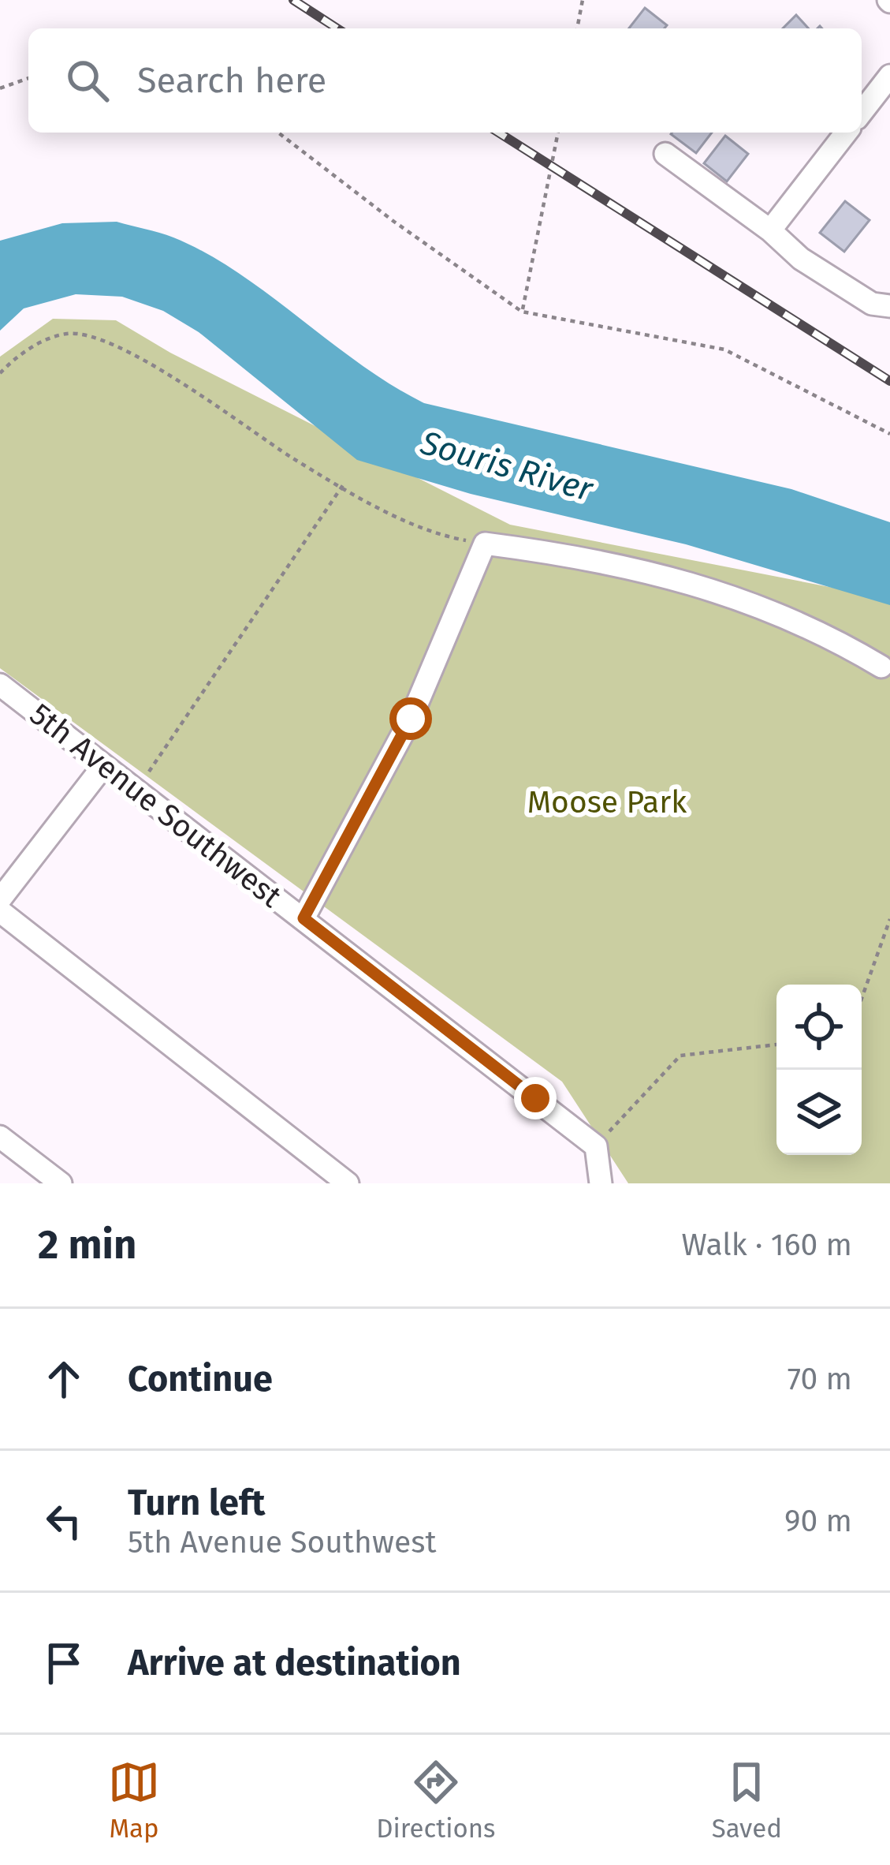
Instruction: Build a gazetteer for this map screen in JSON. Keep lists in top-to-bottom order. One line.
{"streets":{"street":["5th Avenue Southwest"]},"water":["Souris River"],"parks":["Moose Park"],"page":{"search":"Search here","heading":["2 min","Walk · 160 m"],"list":[["Continue","70 m"],["Turn left","5th Avenue Southwest","90 m"],"Arrive at destination"],"nav":["Map","Directions","Saved"]}}
